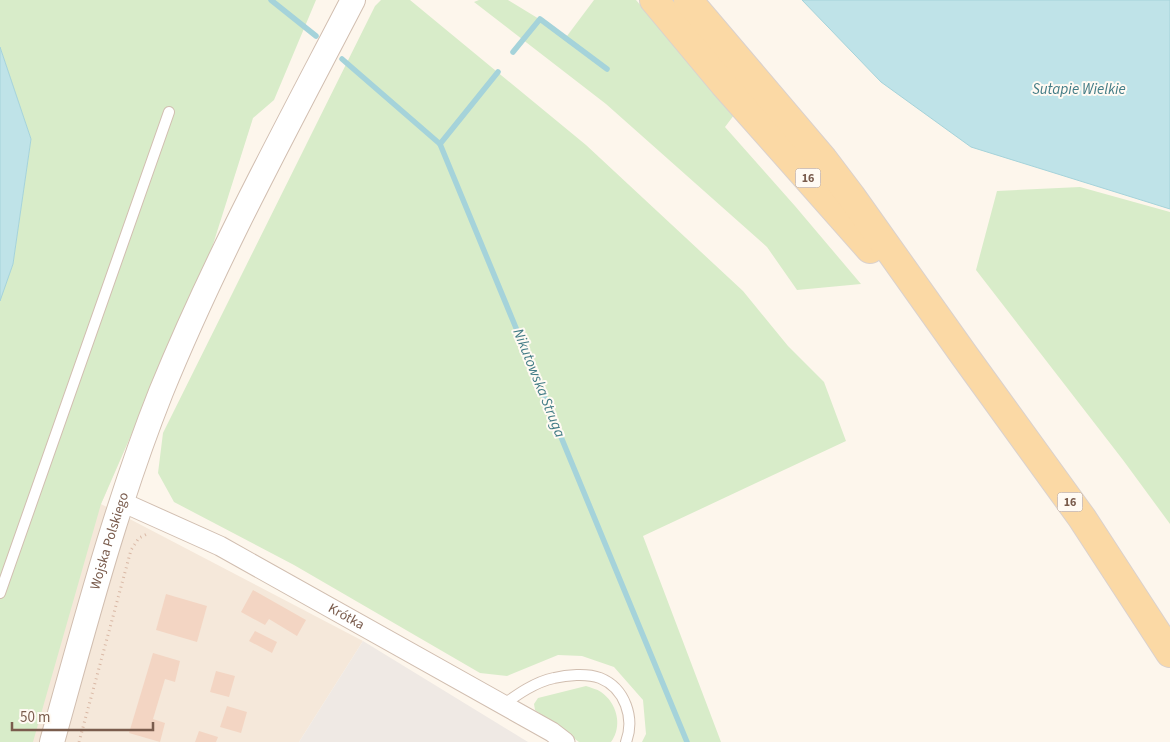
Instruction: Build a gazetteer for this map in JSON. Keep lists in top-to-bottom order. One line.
{"streets":{"main road":["16"],"street":["Wojska Polskiego","Krótka"]},"crossings":[["Wojska Polskiego","Krótka"]],"water":["Sutapie Wielkie","Nikutowska Struga"],"scale_bar":"50 m"}
